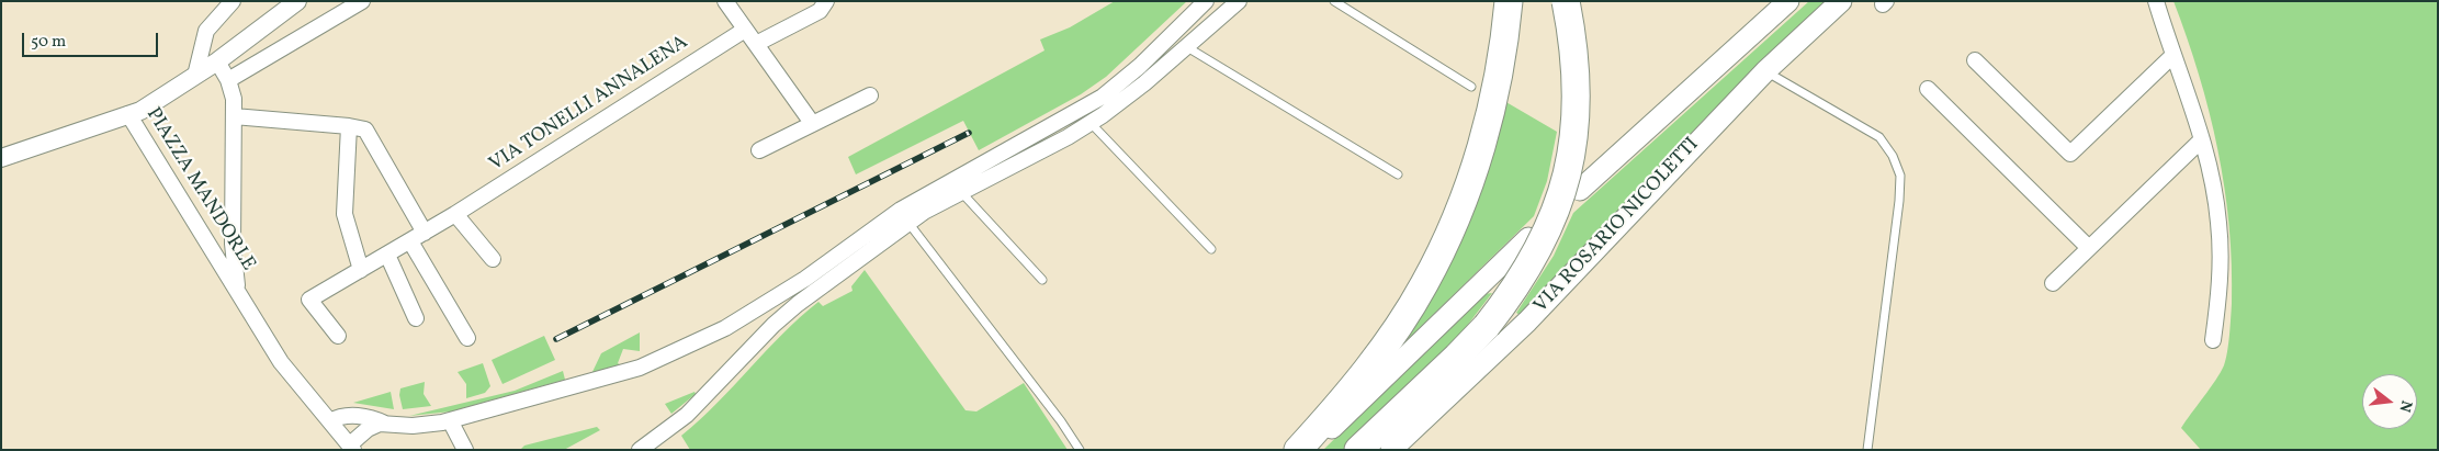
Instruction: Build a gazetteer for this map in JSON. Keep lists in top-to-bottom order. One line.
{"streets":{"main road":["VIA ROSARIO NICOLETTI"],"street":["VIA TONELLI ANNALENA","PIAZZA MANDORLE"]},"scale_bar":"50 m","north":"right"}
